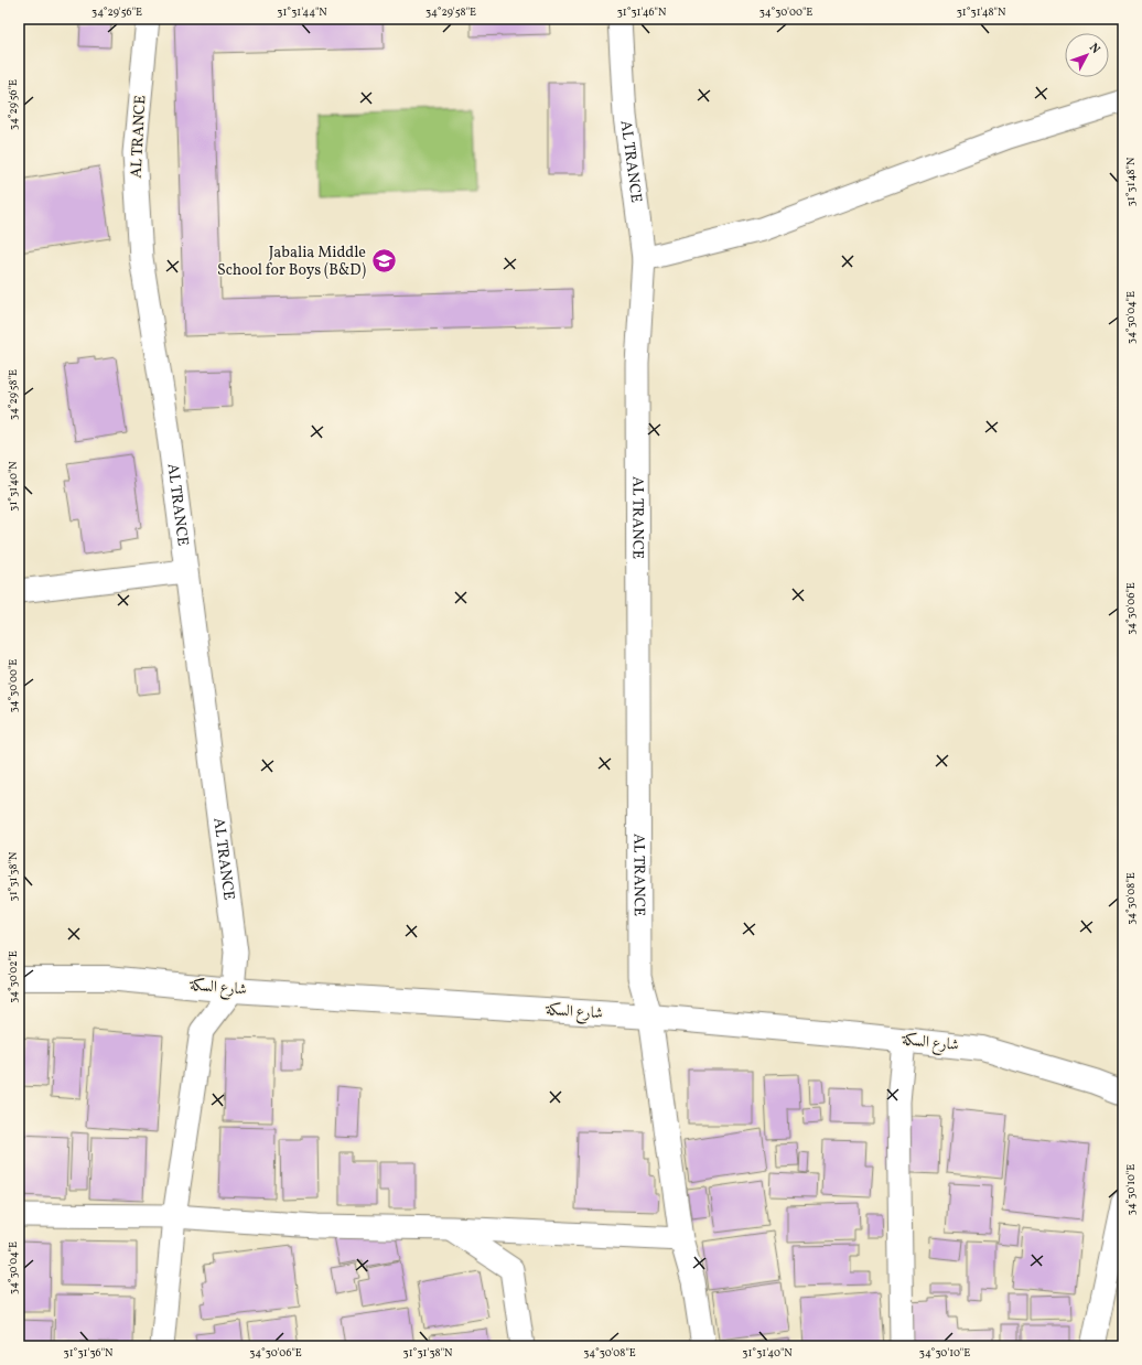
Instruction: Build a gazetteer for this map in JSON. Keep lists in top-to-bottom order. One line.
{"streets":{"street":["AL TRANCE","شارع السكة"]},"crossings":[["AL TRANCE","شارع السكة"]],"places":{"school or university":["Jabalia Middle School for Boys (B&D)"]},"north":"top right","coordinates":["34°29'56\"E","31°31'44\"N","34°29'58\"E","31°31'46\"N","34°30'00\"E","31°31'48\"N","34°30'04\"E","31°31'40\"N","34°30'06\"E","31°31'38\"N","34°30'08\"E","34°30'02\"E","34°30'10\"E","31°31'36\"N"]}
